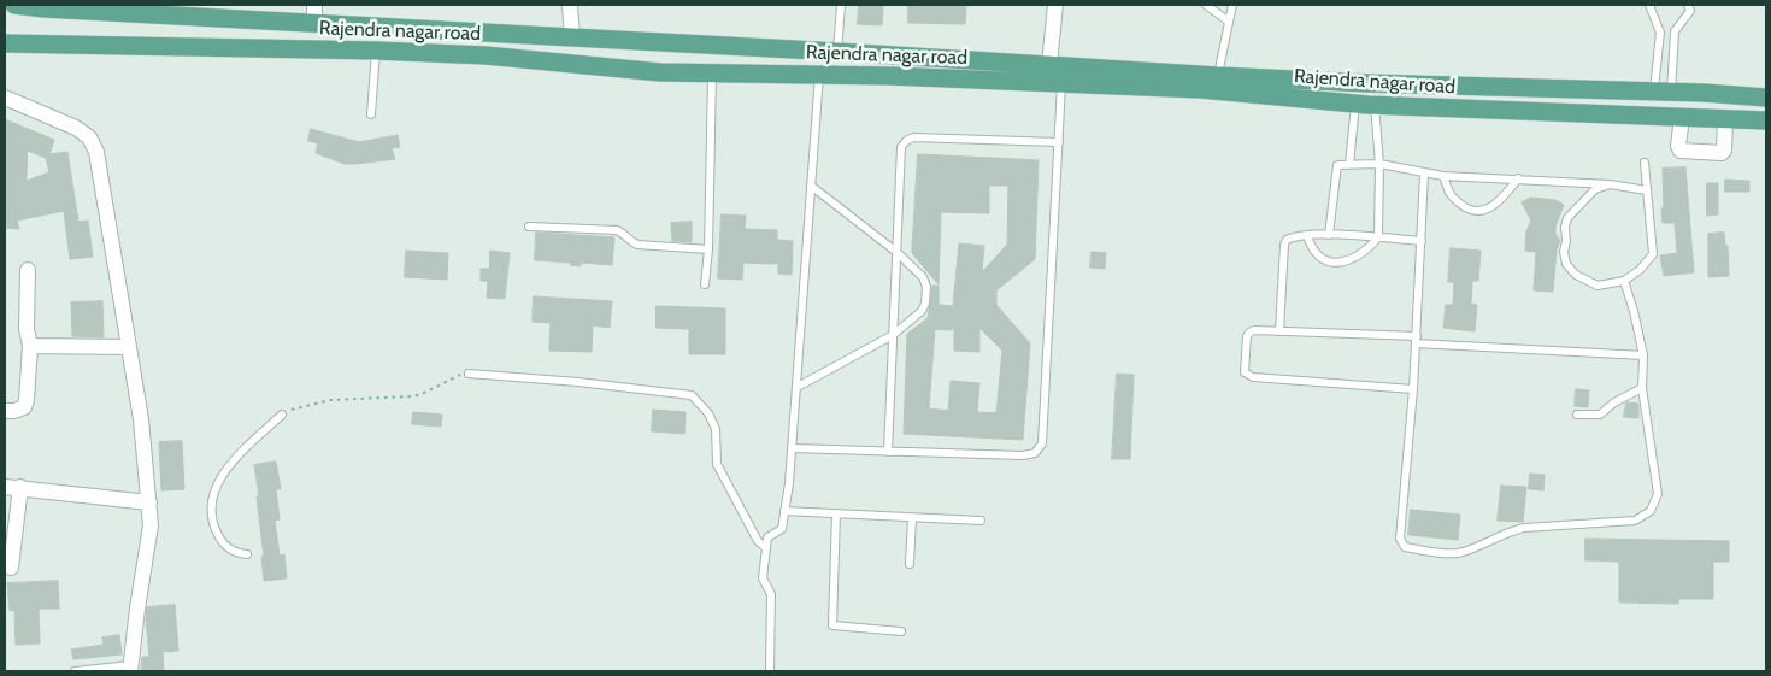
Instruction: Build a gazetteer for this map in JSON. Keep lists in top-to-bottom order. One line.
{"streets":{"main road":["Rajendra nagar road"]}}
